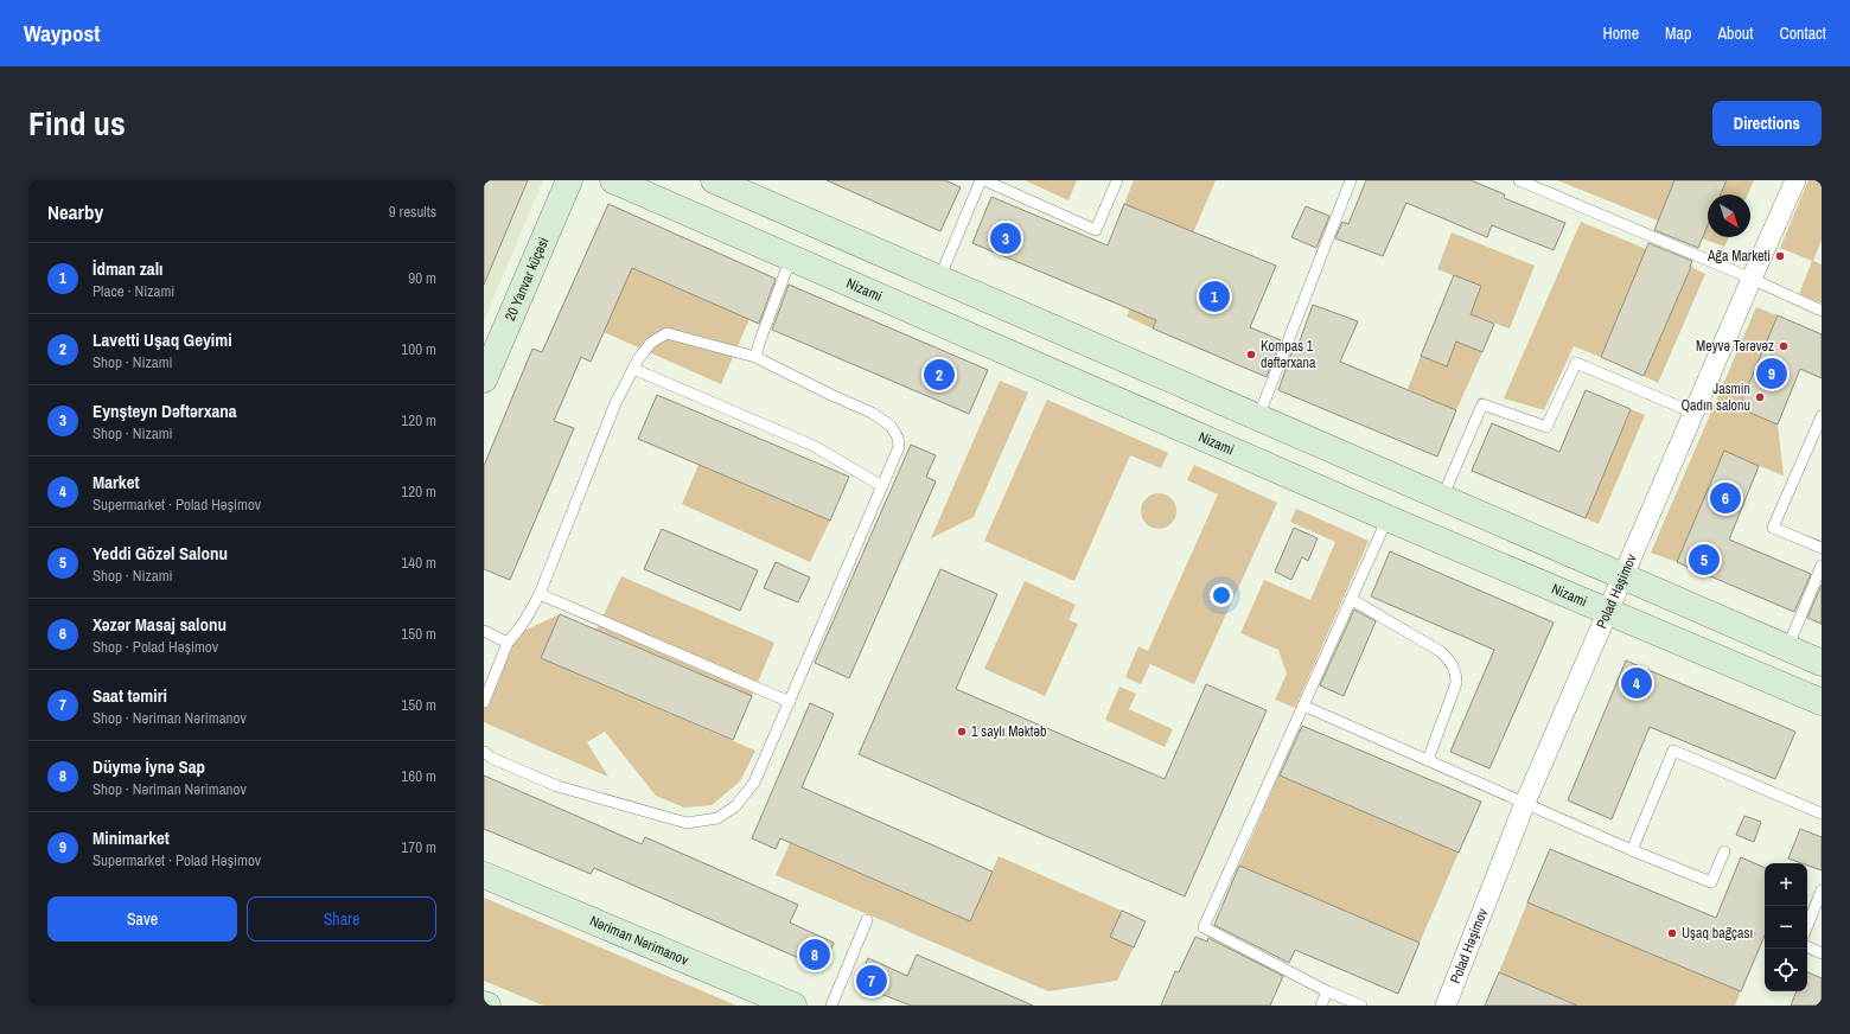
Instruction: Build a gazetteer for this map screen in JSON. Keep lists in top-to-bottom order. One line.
{"streets":{"street":["20 Yanvar küçəsi","Nizami","Polad Həşimov","Nəriman Nərimanov"]},"crossings":[["Nizami","Polad Həşimov"]],"places":["Ağa Marketi","Meyvə Tərəvəz","Kompas 1 dəftərxana","Jasmin Qadın salonu","1 saylı Məktəb","Uşaq bağçası"],"north":"bottom right","page":{"header":"Waypost","nav":["Home","Map","About","Contact"],"title":"Find us","buttons":["Directions",["Save","Share"]],"heading":["Nearby","9 results"],"pins":["3","1","9","2","6","5","4","8","7"],"list":[{"mark":"1","name":"İdman zalı","note":"Place · Nizami","value":"90 m"},{"mark":"2","name":"Lavetti Uşaq Geyimi","note":"Shop · Nizami","value":"100 m"},{"mark":"3","name":"Eynşteyn Dəftərxana","note":"Shop · Nizami","value":"120 m"},{"mark":"4","name":"Market","note":"Supermarket · Polad Həşimov","value":"120 m"},{"mark":"5","name":"Yeddi Gözəl Salonu","note":"Shop · Nizami","value":"140 m"},{"mark":"6","name":"Xəzər Masaj salonu","note":"Shop · Polad Həşimov","value":"150 m"},{"mark":"7","name":"Saat təmiri","note":"Shop · Nəriman Nərimanov","value":"150 m"},{"mark":"8","name":"Düymə İynə Sap","note":"Shop · Nəriman Nərimanov","value":"160 m"},{"mark":"9","name":"Minimarket","note":"Supermarket · Polad Həşimov","value":"170 m"}],"map_buttons":["+","−"]}}
